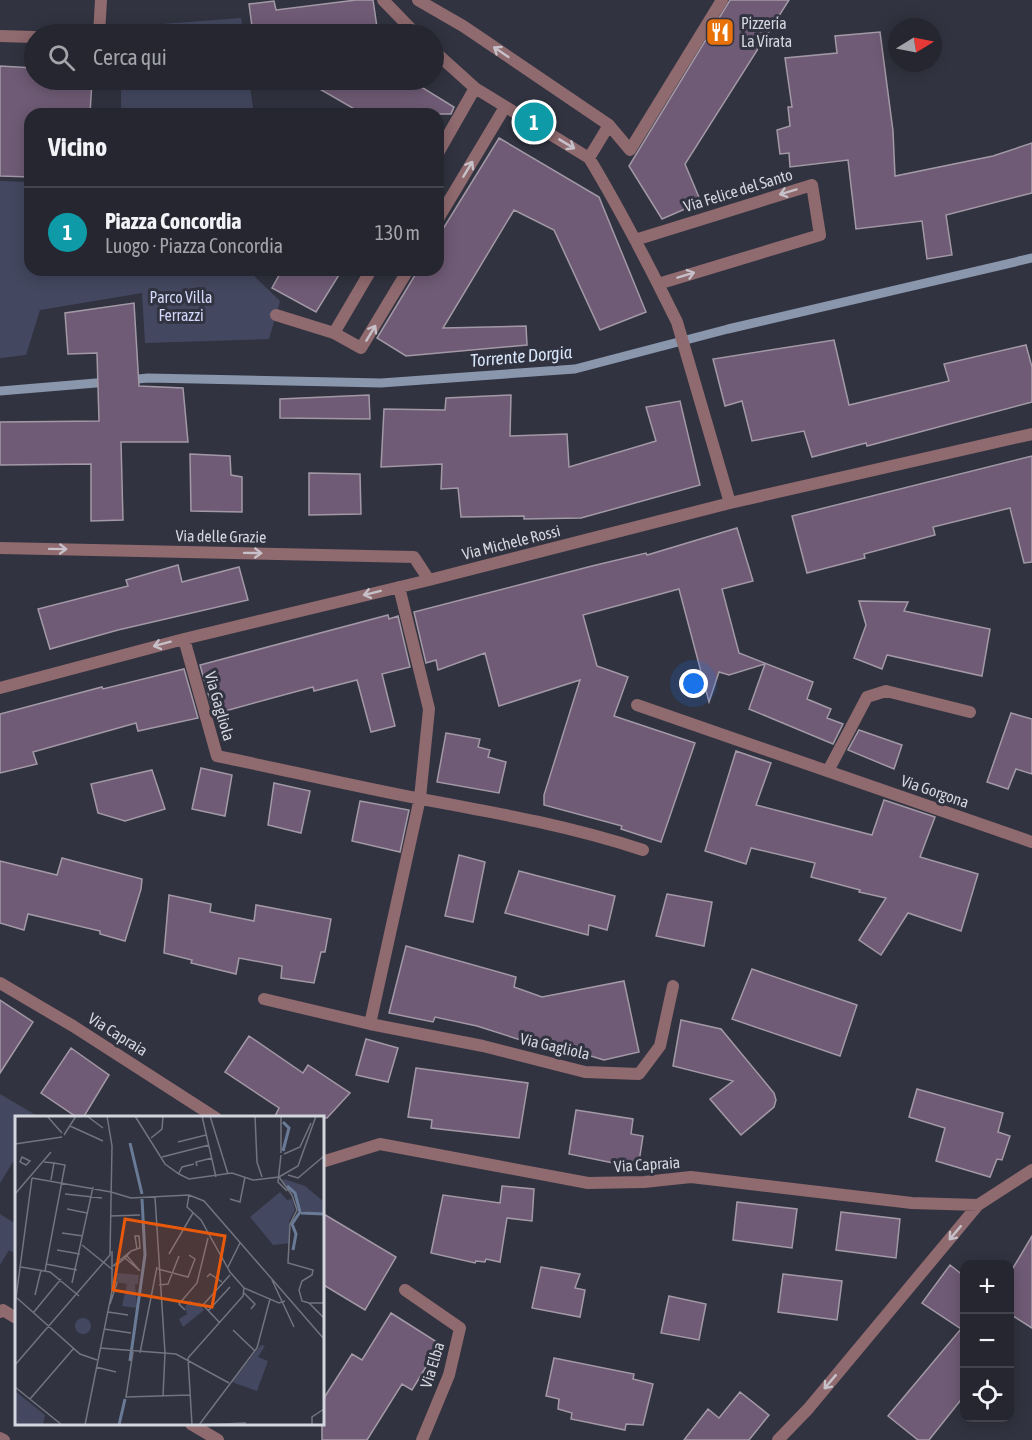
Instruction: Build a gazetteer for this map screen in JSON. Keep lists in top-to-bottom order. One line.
{"streets":{"street":["Via Felice del Santo","Via delle Grazie","Via Michele Rossi","Via Gagliola","Via Gorgona","Via Capraia","Via Elba"]},"crossings":[["Via delle Grazie","Via Michele Rossi"],["Via Michele Rossi","Via Gagliola"]],"one_way":["Via delle Grazie","Via Michele Rossi"],"water":["Torrente Dorgia"],"parks":["Parco Villa Ferrazzi"],"places":{"restaurant":["Pizzeria La Virata"]},"north":"right","page":{"search":"Cerca qui","pins":"1","heading":"Vicino","list":[{"mark":"1","name":"Piazza Concordia","note":"Luogo · Piazza Concordia","value":"130 m"}],"map_buttons":["+","−"]}}
